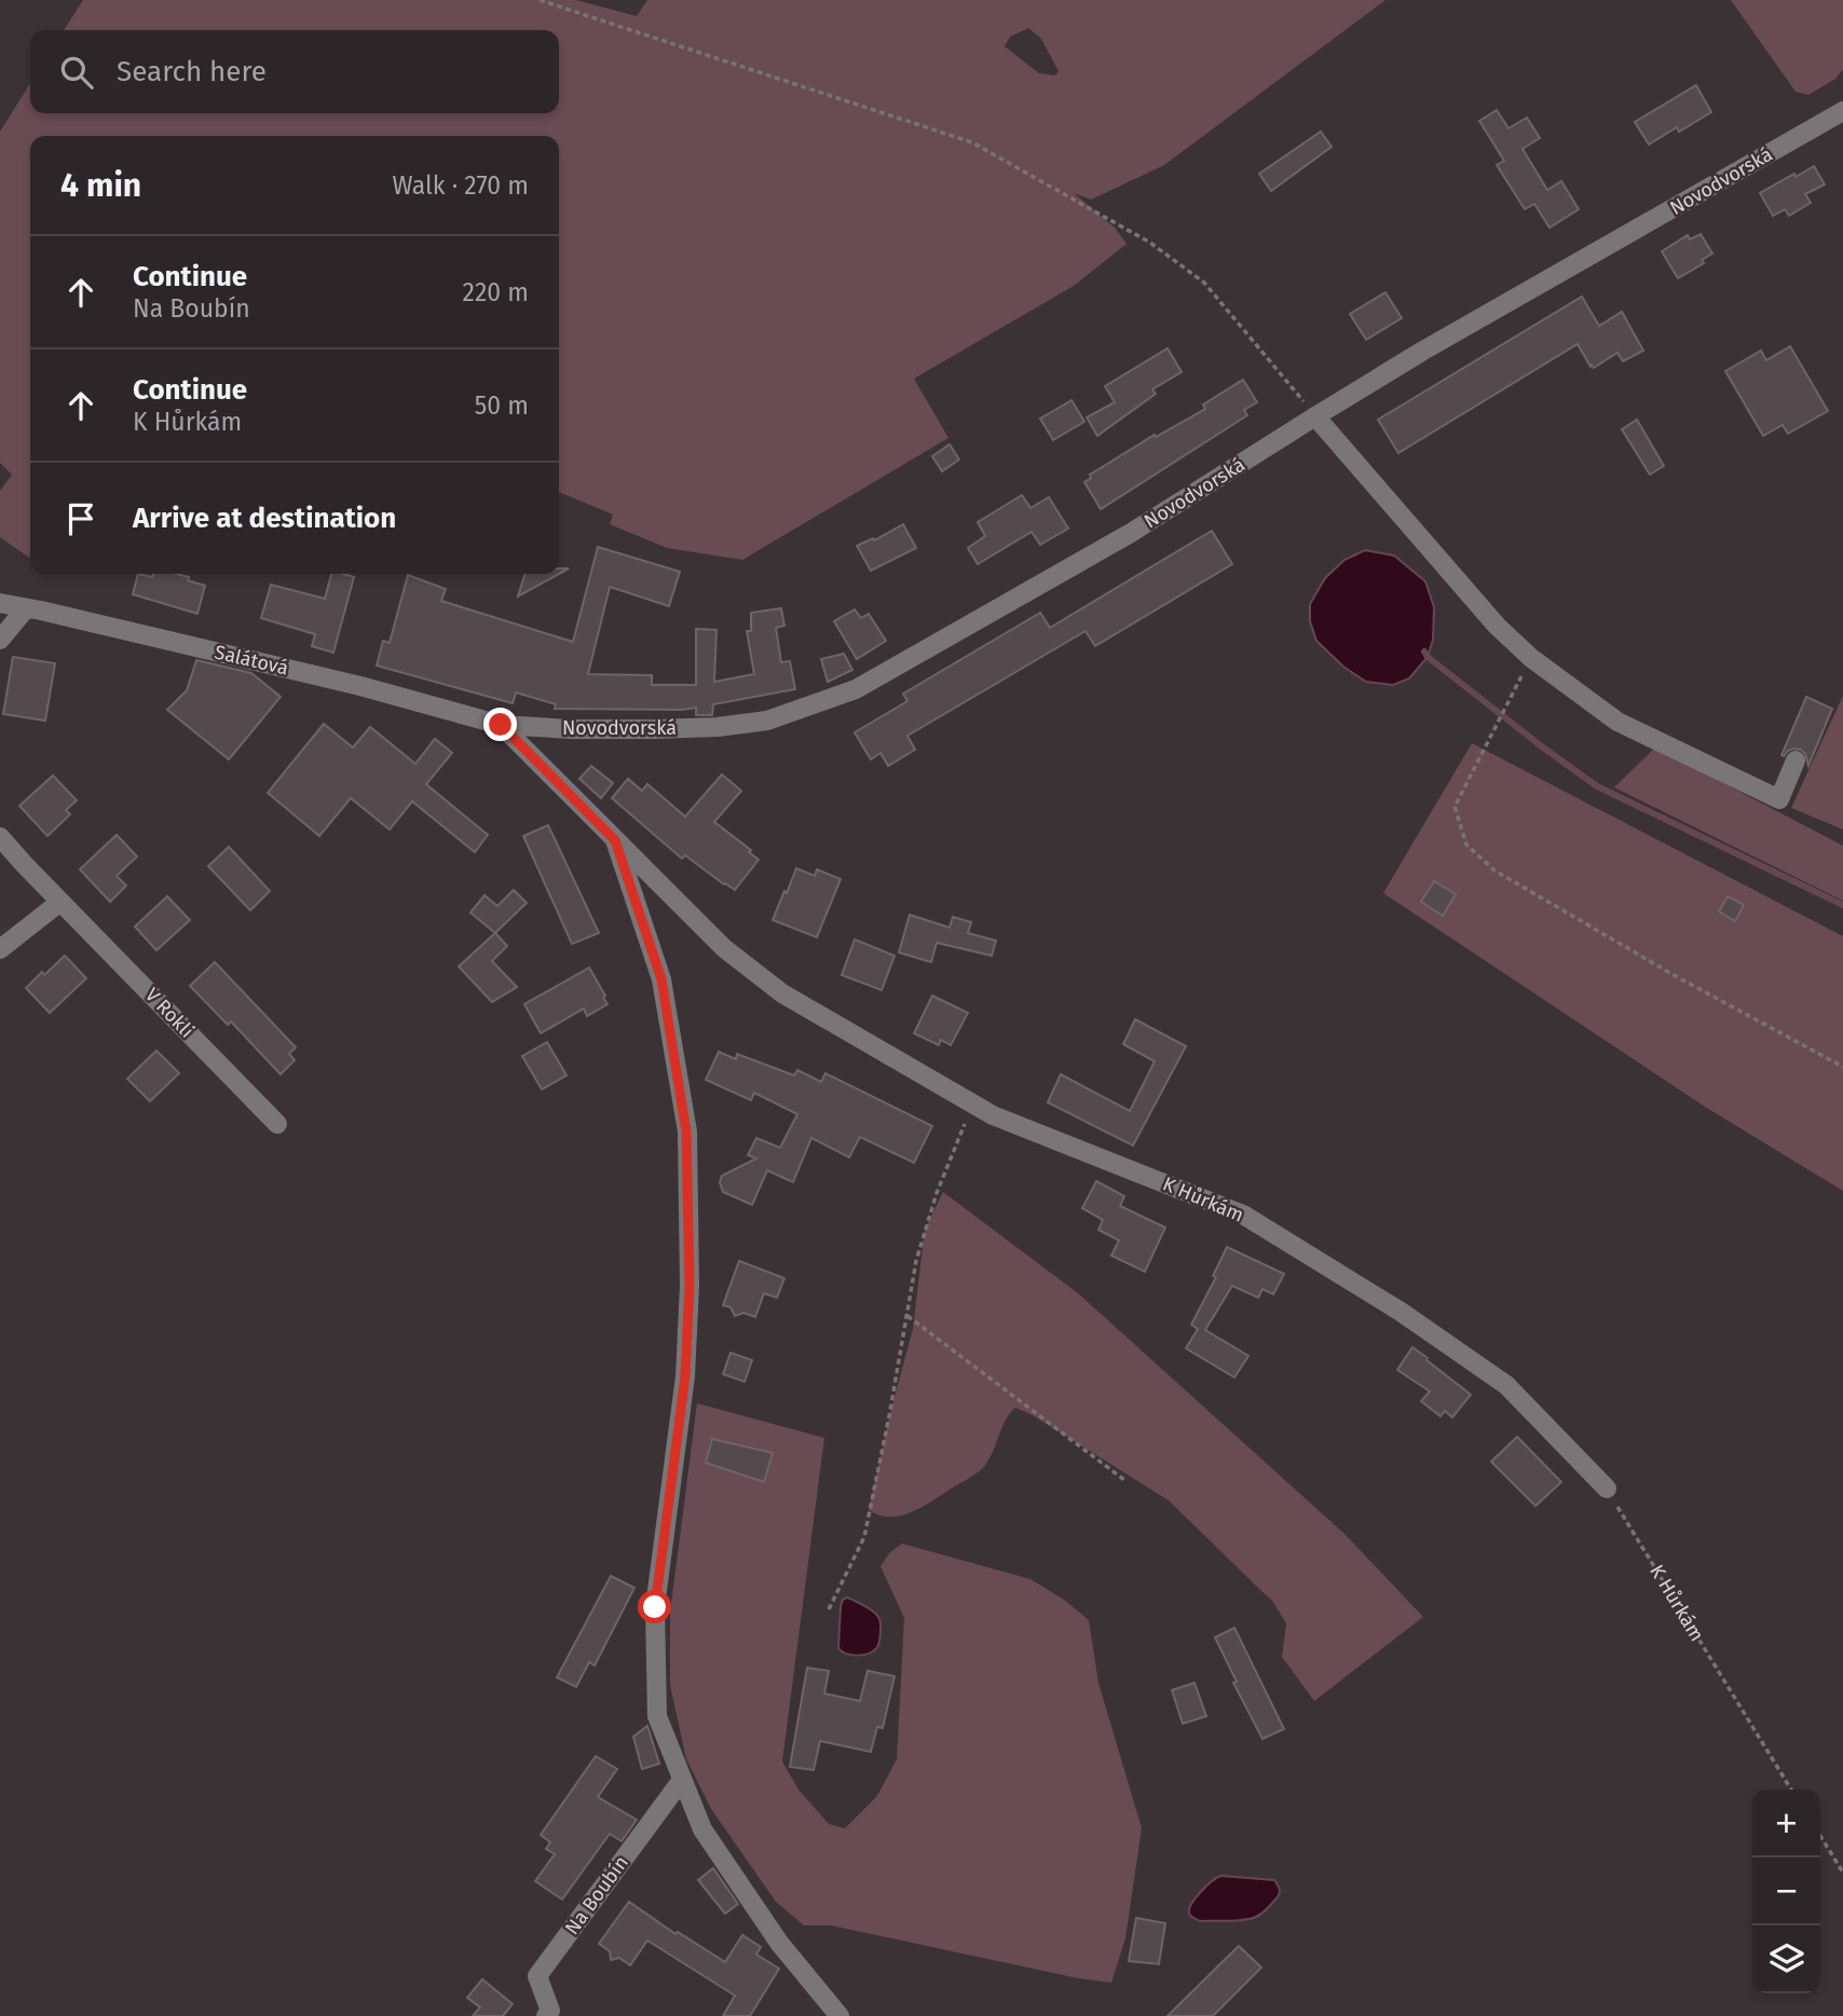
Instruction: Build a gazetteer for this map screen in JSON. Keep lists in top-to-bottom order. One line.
{"streets":{"street":["Novodvorská","Salátová","V Rokli","K Hůrkám","Na Boubín"]},"crossings":[["Novodvorská","Salátová"],["Novodvorská","K Hůrkám"],["Salátová","K Hůrkám"]],"page":{"search":"Search here","heading":["4 min","Walk · 270 m"],"list":[["Continue","Na Boubín","220 m"],["Continue","K Hůrkám","50 m"],"Arrive at destination"],"map_buttons":["+","−"]}}
